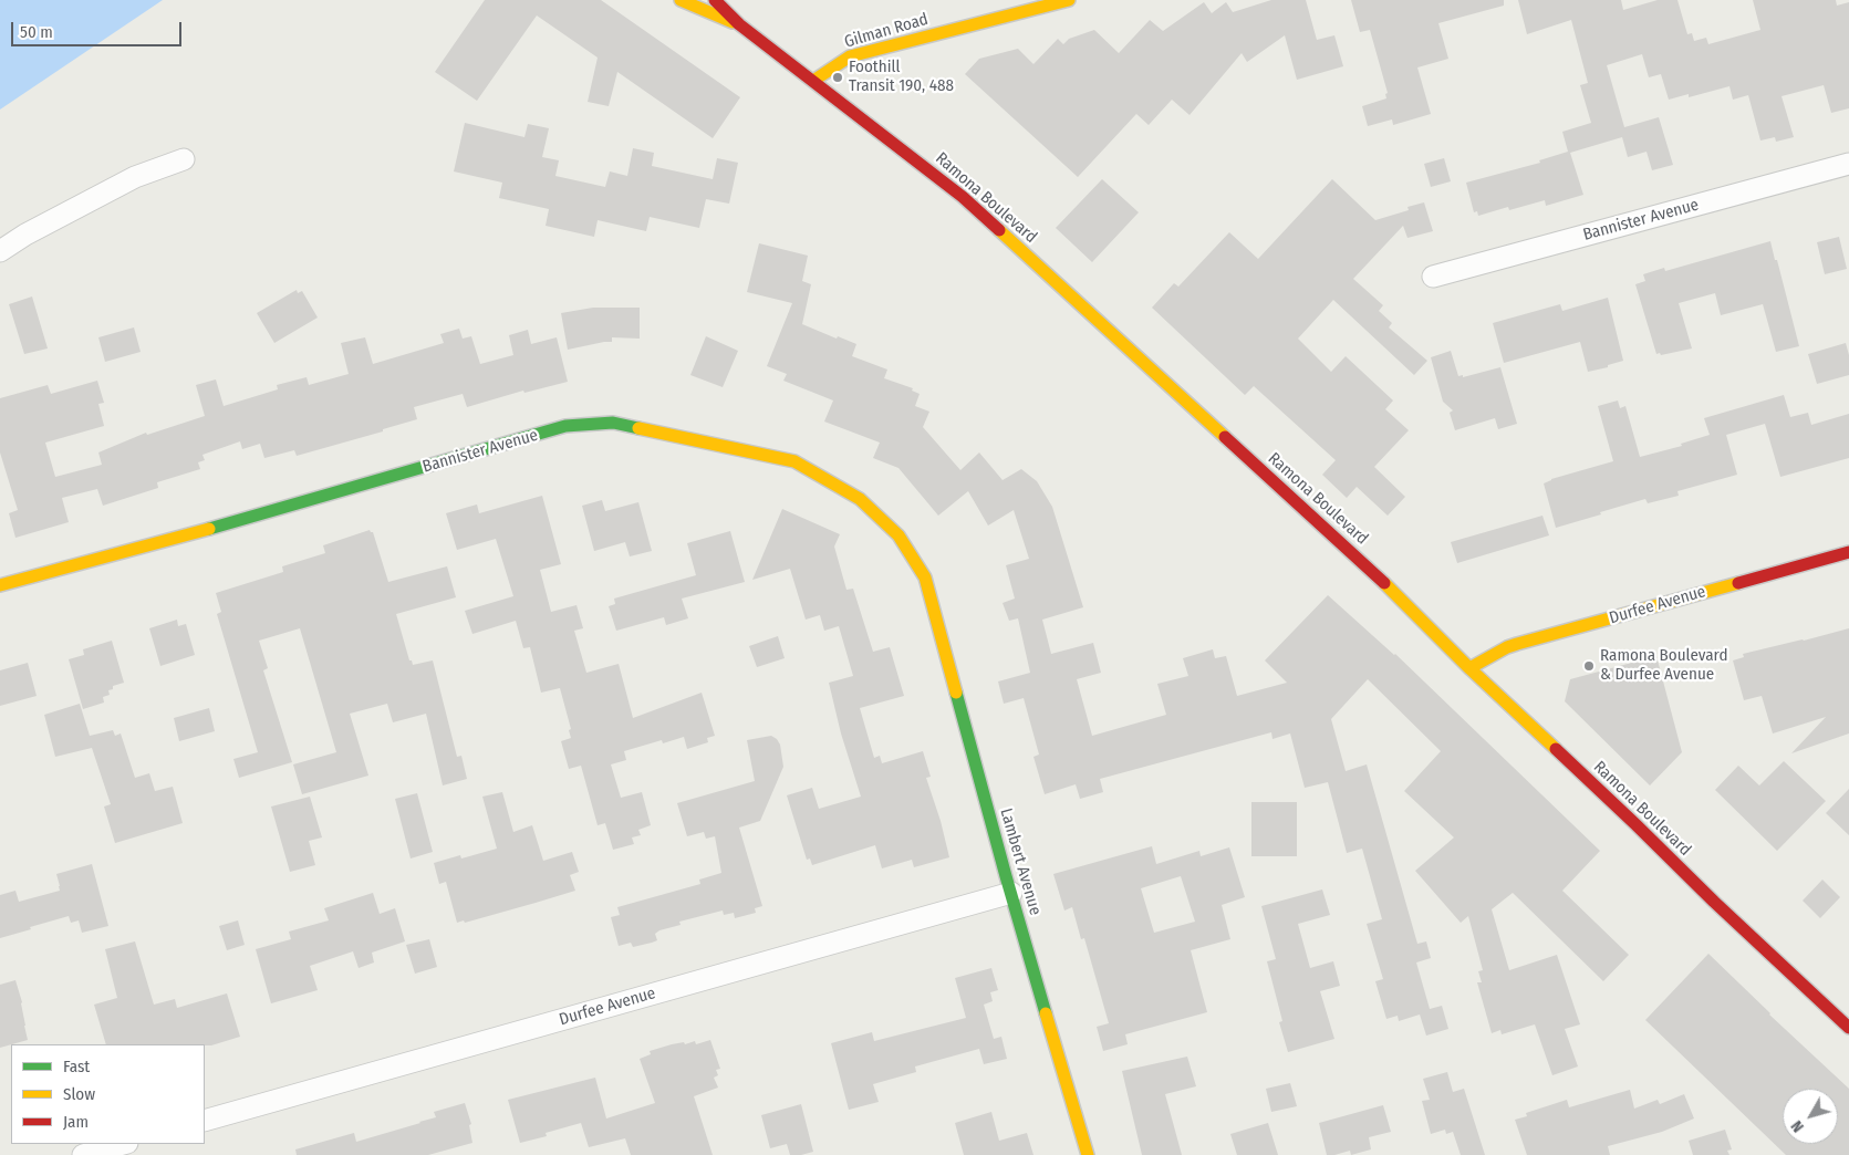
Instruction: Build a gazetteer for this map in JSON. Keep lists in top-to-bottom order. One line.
{"streets":{"main road":["Gilman Road","Ramona Boulevard","Bannister Avenue","Durfee Avenue","Lambert Avenue"]},"crossings":[["Gilman Road","Ramona Boulevard"],["Ramona Boulevard","Durfee Avenue"],["Bannister Avenue","Lambert Avenue"],["Durfee Avenue","Lambert Avenue"]],"places":["Foothill Transit 190, 488","Ramona Boulevard & Durfee Avenue"],"legend":["Fast","Slow","Jam"],"scale_bar":"50 m","north":"bottom left"}
